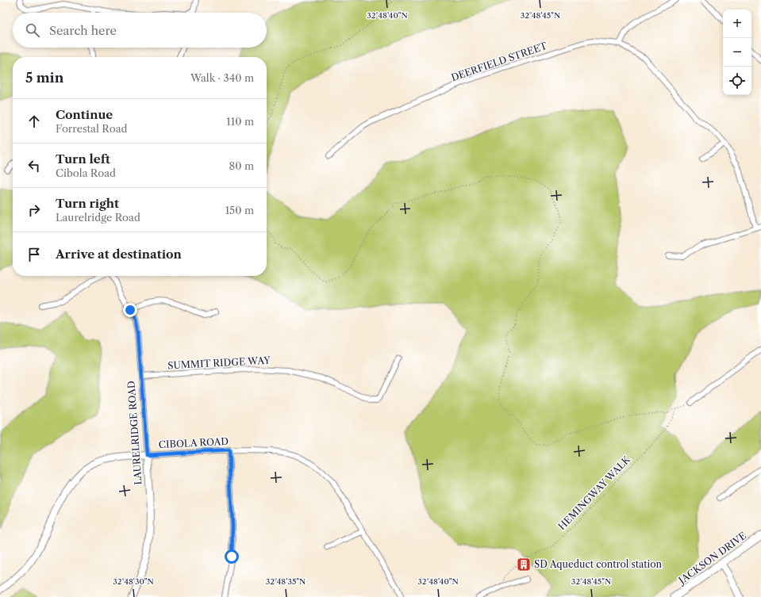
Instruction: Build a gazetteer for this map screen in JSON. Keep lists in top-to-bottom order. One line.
{"streets":{"main road":["JACKSON DRIVE"],"street":["DEERFIELD STREET","SUMMIT RIDGE WAY","LAURELRIDGE ROAD","CIBOLA ROAD"],"path":["HEMINGWAY WALK"]},"crossings":[["SUMMIT RIDGE WAY","LAURELRIDGE ROAD"],["LAURELRIDGE ROAD","CIBOLA ROAD"]],"places":{"building":["SD Aqueduct control station"]},"page":{"map_buttons":["+","−"],"search":"Search here","heading":["5 min","Walk · 340 m"],"list":[["Continue","Forrestal Road","110 m"],["Turn left","Cibola Road","80 m"],["Turn right","Laurelridge Road","150 m"],"Arrive at destination"]},"coordinates":["32°48'40\"N","32°48'45\"N","32°48'30\"N","32°48'35\"N"]}
